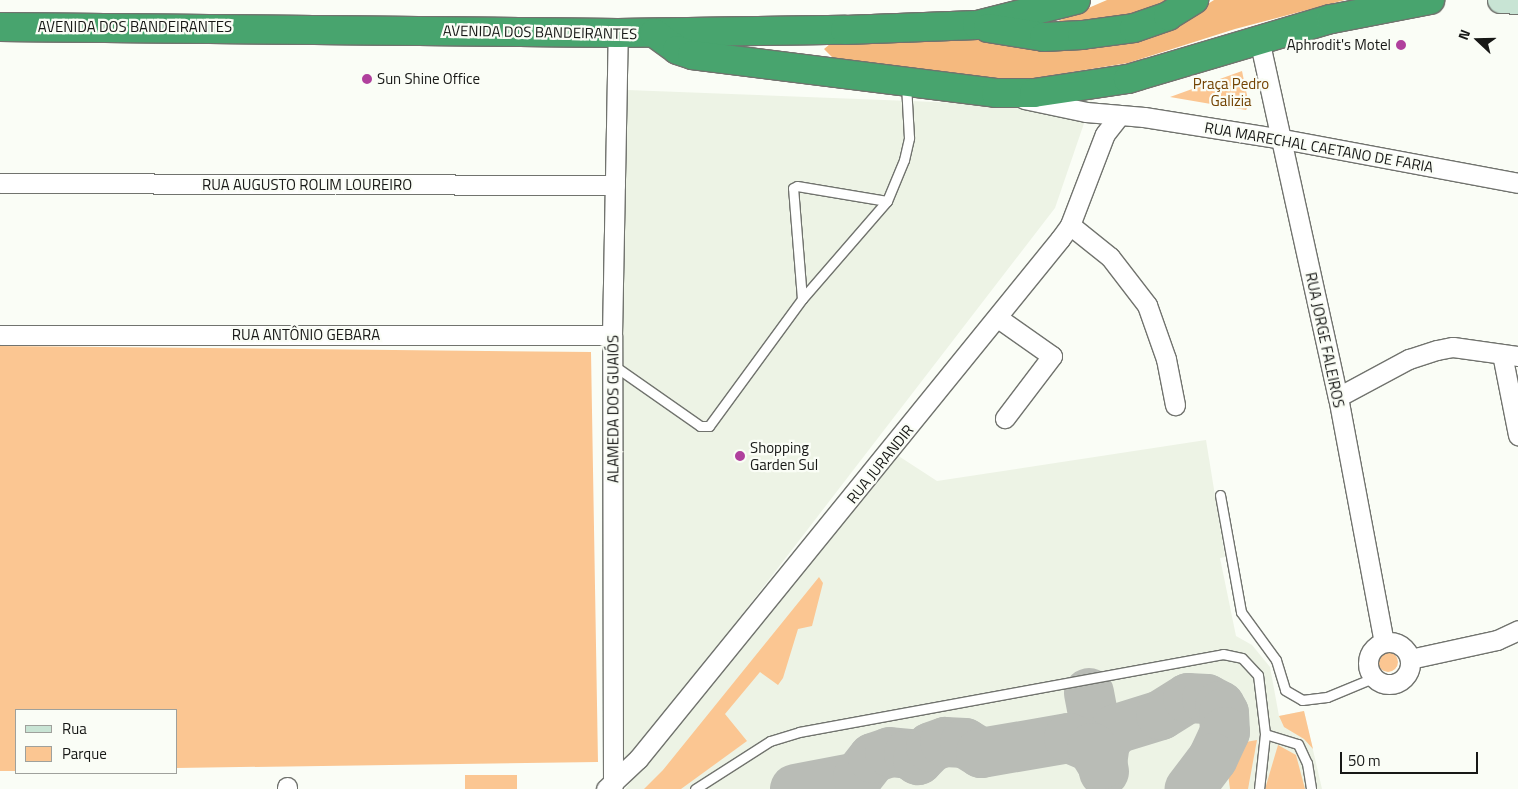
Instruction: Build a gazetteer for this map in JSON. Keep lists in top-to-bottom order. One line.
{"streets":{"highway":["AVENIDA DOS BANDEIRANTES"],"street":["RUA MARECHAL CAETANO DE FARIA","RUA AUGUSTO ROLIM LOUREIRO","RUA ANTÔNIO GEBARA","RUA JORGE FALEIROS","ALAMEDA DOS GUAIÓS","RUA JURANDIR"]},"crossings":[["AVENIDA DOS BANDEIRANTES","ALAMEDA DOS GUAIÓS"],["RUA MARECHAL CAETANO DE FARIA","RUA JORGE FALEIROS"],["RUA MARECHAL CAETANO DE FARIA","RUA JURANDIR"],["RUA AUGUSTO ROLIM LOUREIRO","ALAMEDA DOS GUAIÓS"],["RUA ANTÔNIO GEBARA","ALAMEDA DOS GUAIÓS"],["ALAMEDA DOS GUAIÓS","RUA JURANDIR"]],"parks":["Praça Pedro Galizia"],"places":["Aphrodit's Motel","Sun Shine Office","Shopping Garden Sul"],"legend":["Rua","Parque"],"scale_bar":"50 m","north":"left"}
